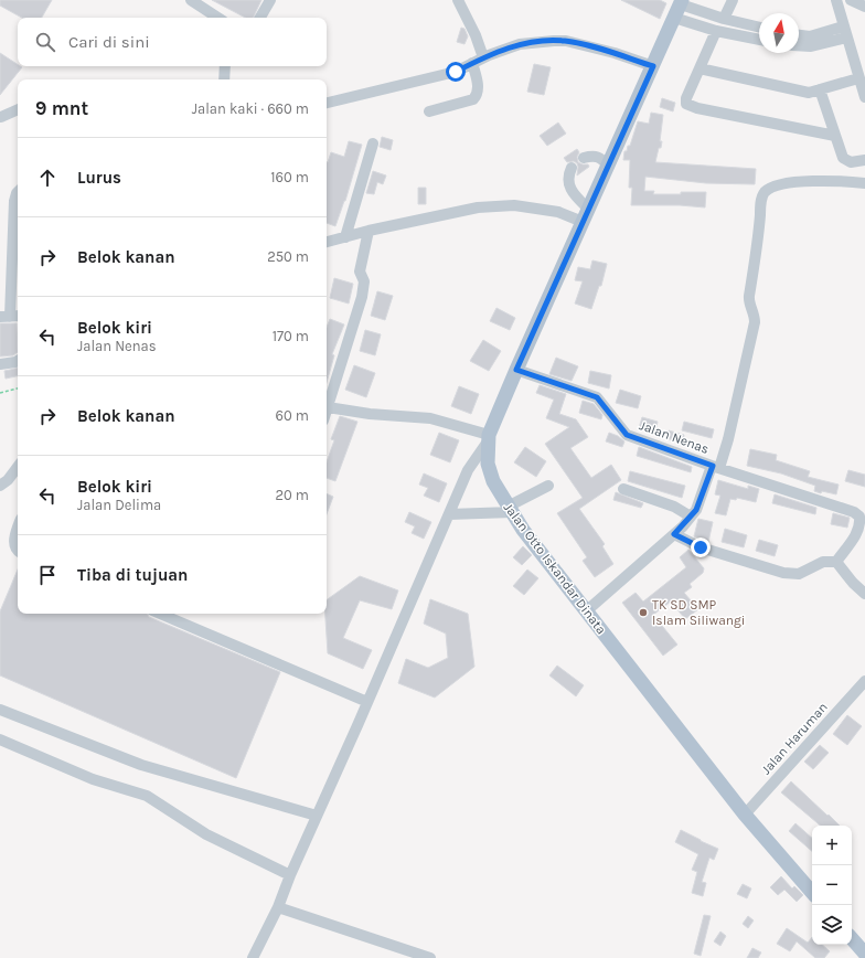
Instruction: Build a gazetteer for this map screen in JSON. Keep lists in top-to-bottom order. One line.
{"streets":{"main road":["Jalan Otto Iskandar Dinata"],"street":["Jalan Nenas","Jalan Haruman"]},"crossings":[["Jalan Nenas","Jalan Otto Iskandar Dinata"],["Jalan Otto Iskandar Dinata","Jalan Haruman"]],"places":["TK SD SMP Islam Siliwangi"],"north":"top","page":{"search":"Cari di sini","heading":["9 mnt","Jalan kaki · 660 m"],"list":[["Lurus","160 m"],["Belok kanan","250 m"],["Belok kiri","Jalan Nenas","170 m"],["Belok kanan","60 m"],["Belok kiri","Jalan Delima","20 m"],"Tiba di tujuan"],"map_buttons":["+","−"]}}
